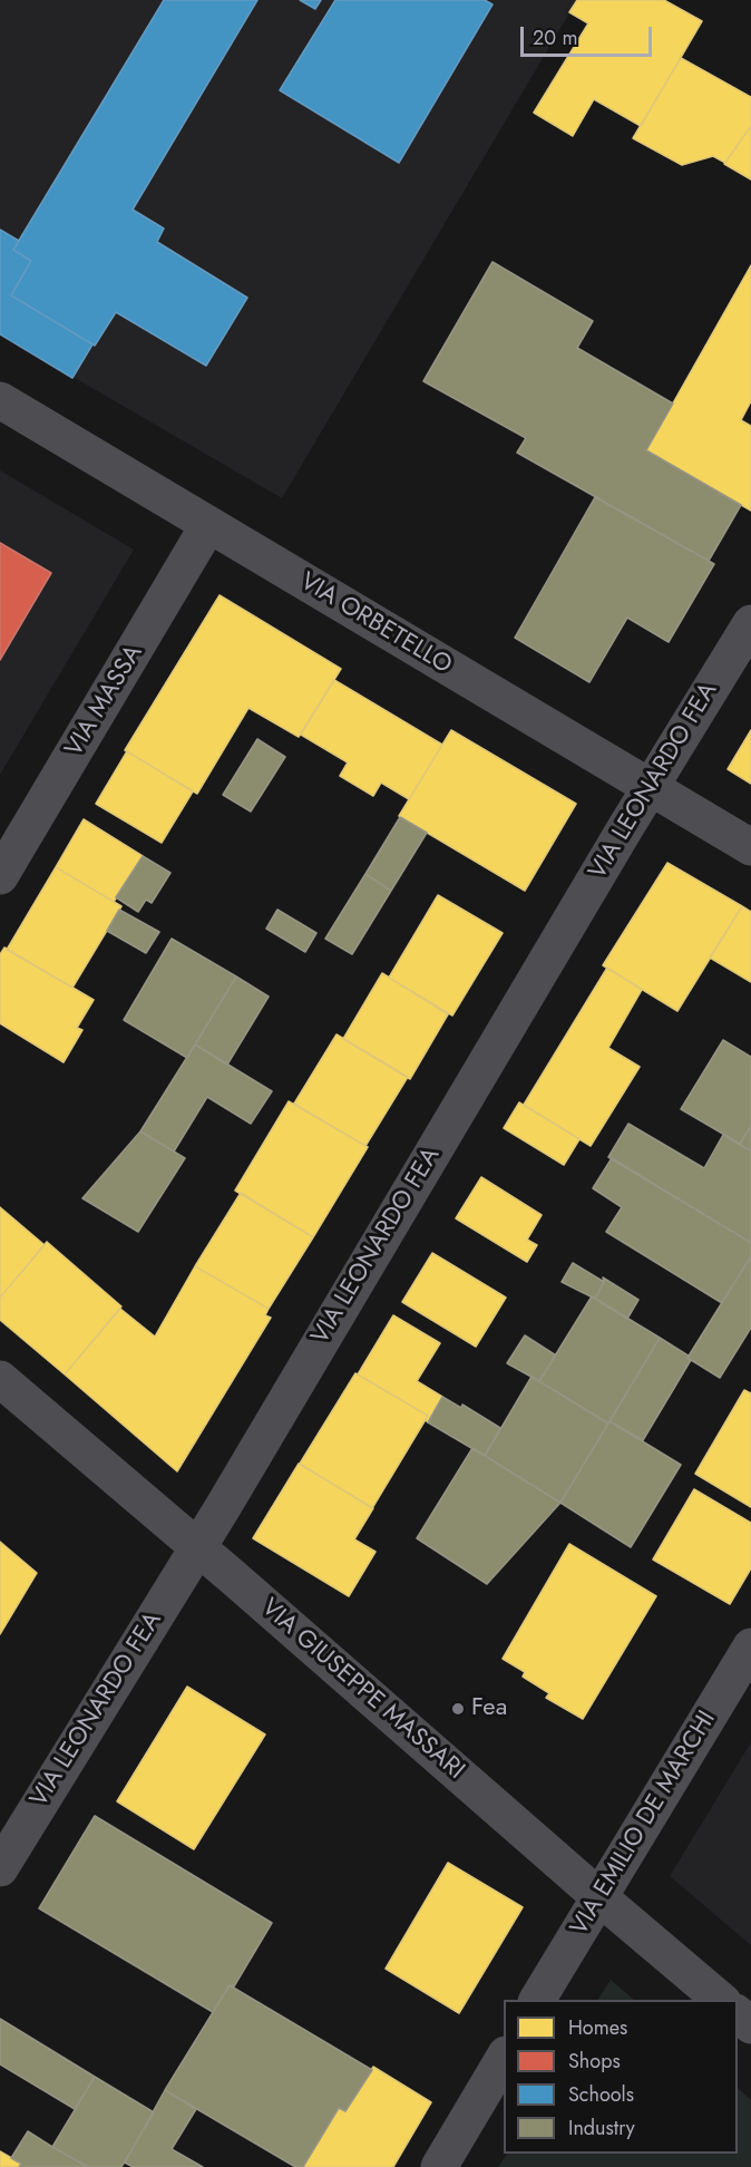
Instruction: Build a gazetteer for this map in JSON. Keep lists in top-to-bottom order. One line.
{"streets":{"street":["VIA ORBETELLO","VIA MASSA","VIA LEONARDO FEA","VIA GIUSEPPE MASSARI","VIA EMILIO DE MARCHI"]},"crossings":[["VIA ORBETELLO","VIA MASSA"],["VIA ORBETELLO","VIA LEONARDO FEA"],["VIA LEONARDO FEA","VIA GIUSEPPE MASSARI"],["VIA GIUSEPPE MASSARI","VIA EMILIO DE MARCHI"]],"places":["Fea"],"legend":["Homes","Shops","Schools","Industry"],"scale_bar":"20 m"}
